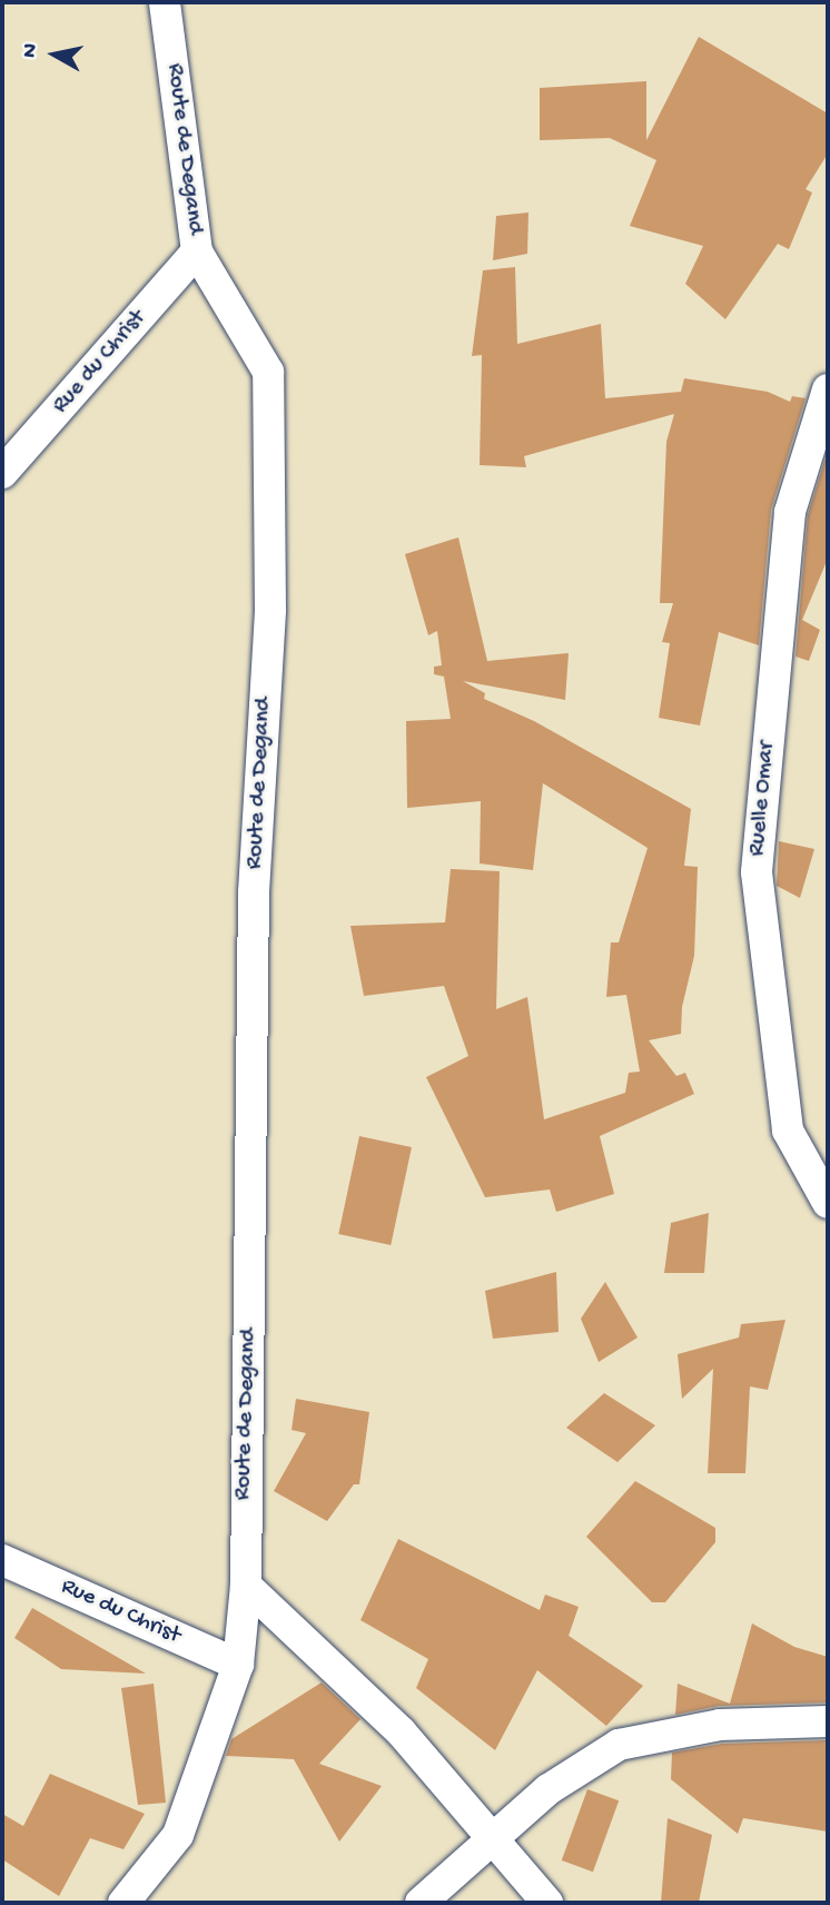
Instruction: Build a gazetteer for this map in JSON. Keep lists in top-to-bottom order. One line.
{"streets":{"street":["Route de Degand","Rue du Christ","Ruelle Omar"]},"crossings":[["Route de Degand","Rue du Christ"]],"north":"left"}
